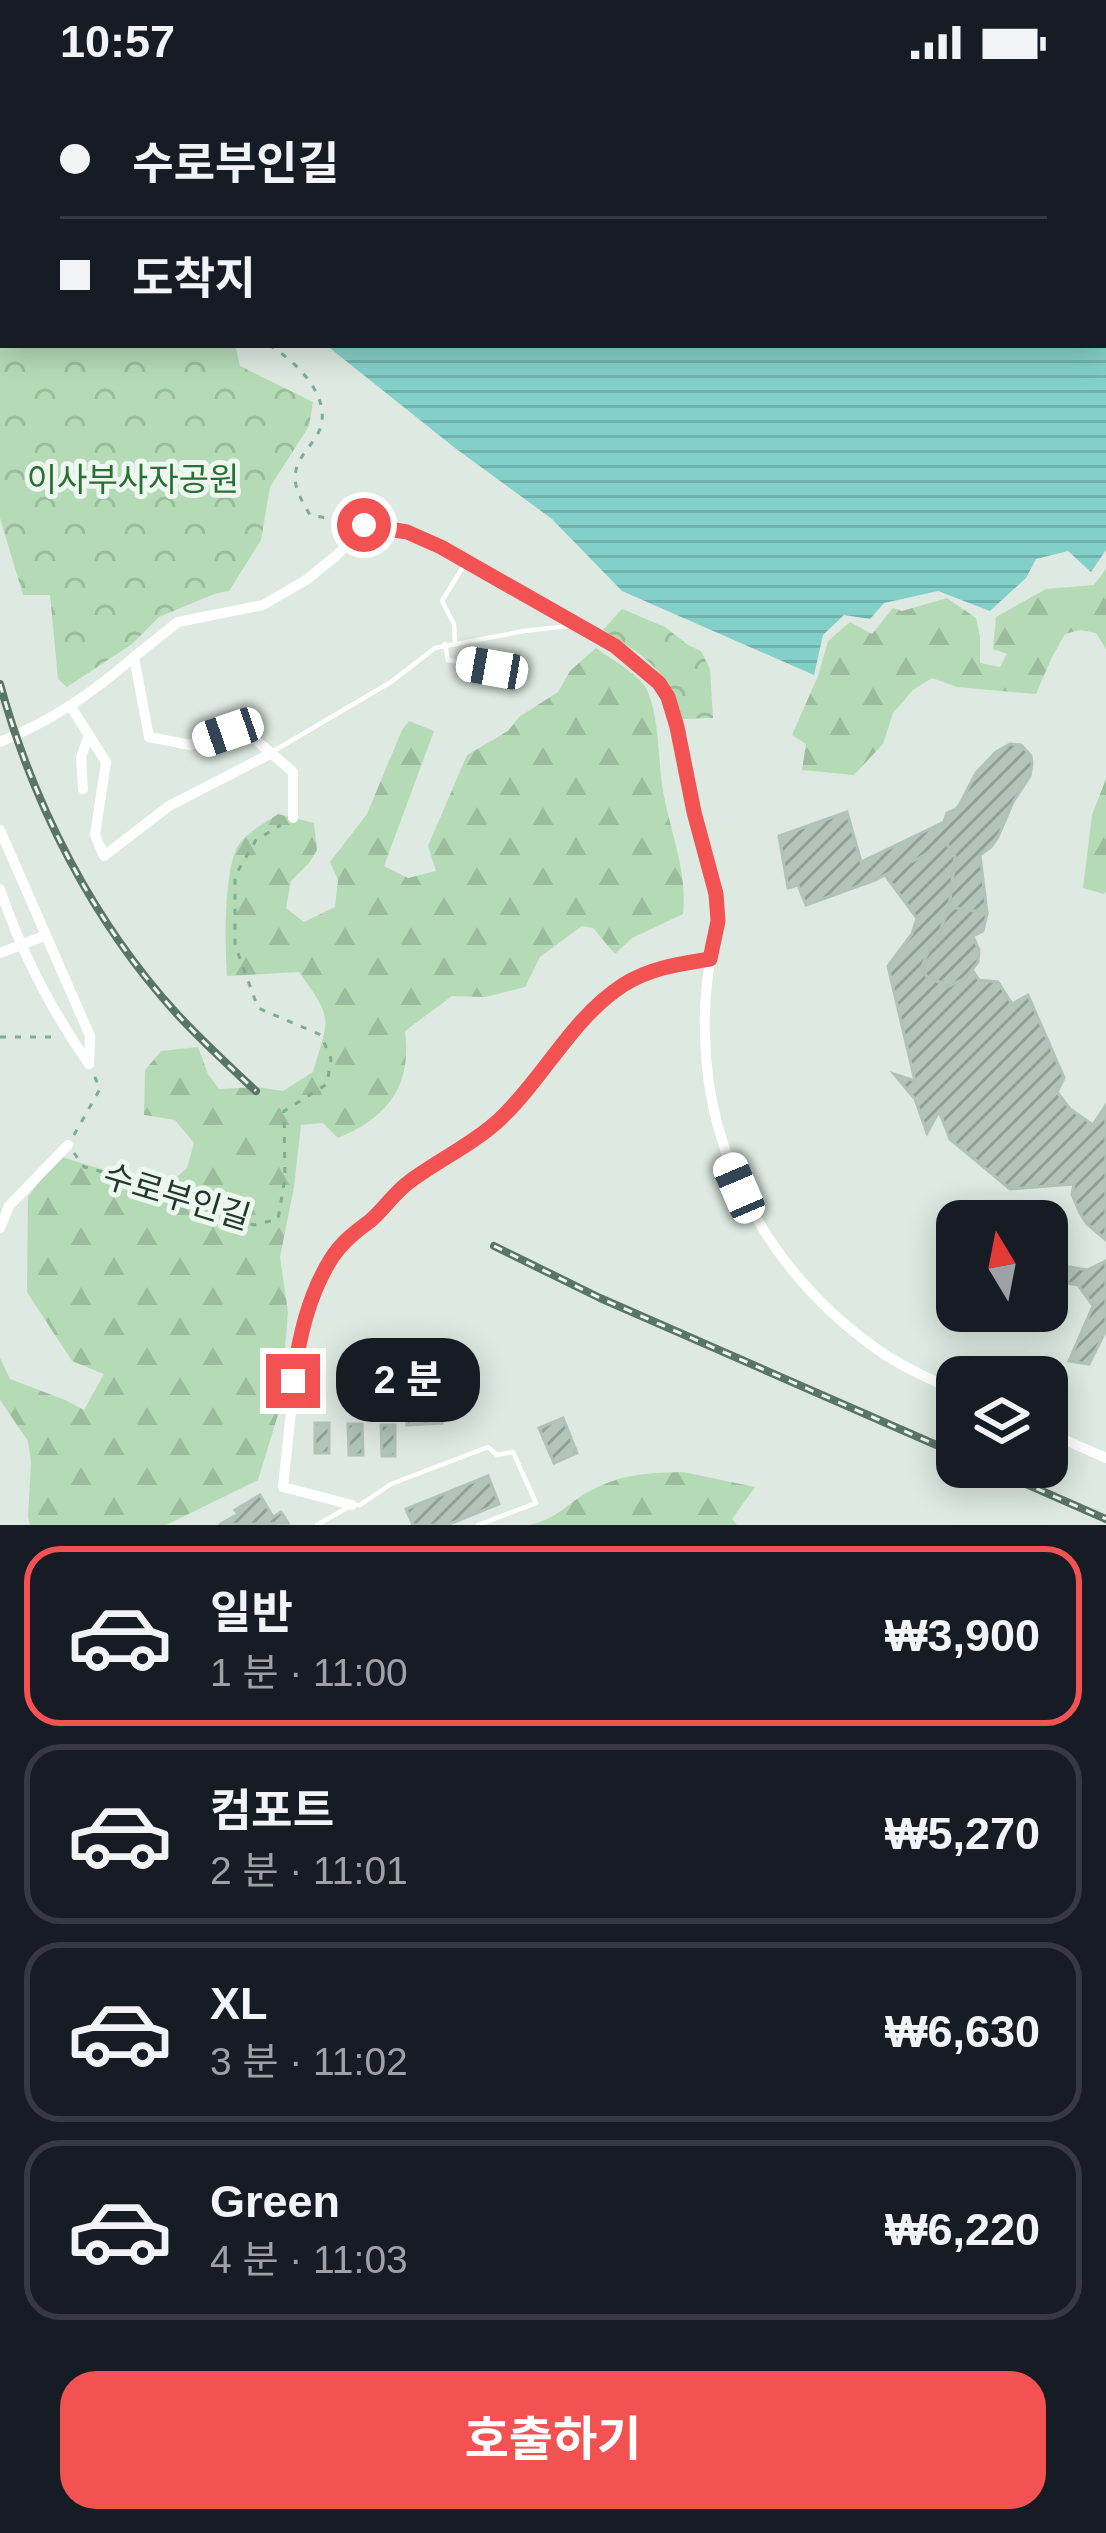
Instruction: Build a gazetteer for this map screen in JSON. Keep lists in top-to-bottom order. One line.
{"streets":{"path":["수로부인길"]},"parks":["이사부사자공원"],"north":"top","page":{"status":"10:57","banner":["수로부인길","도착지"],"bubble":"2 분","list":[{"name":"일반","note":"1 분 · 11:00","value":"₩3,900"},{"name":"컴포트","note":"2 분 · 11:01","value":"₩5,270"},{"name":"XL","note":"3 분 · 11:02","value":"₩6,630"},{"name":"Green","note":"4 분 · 11:03","value":"₩6,220"}],"buttons":"호출하기"}}
